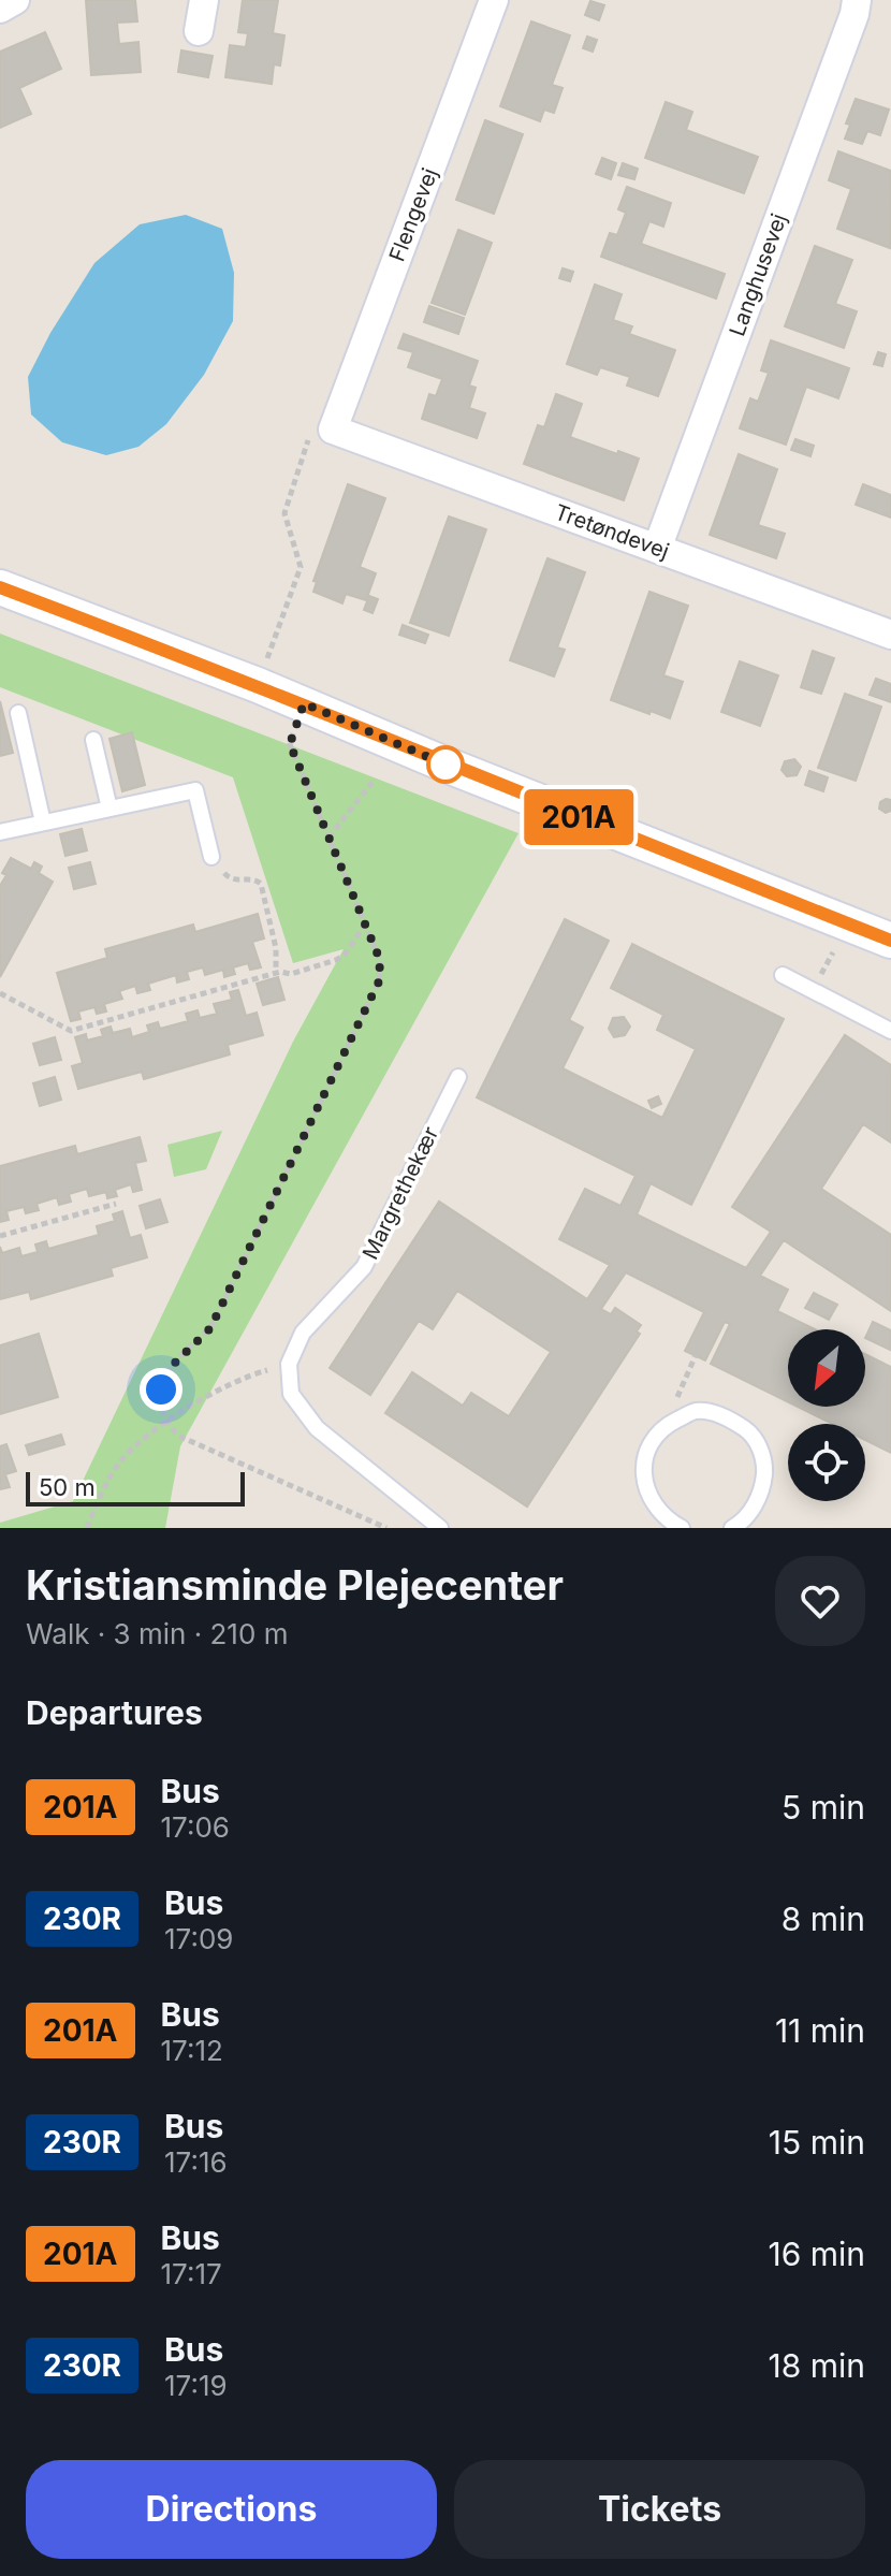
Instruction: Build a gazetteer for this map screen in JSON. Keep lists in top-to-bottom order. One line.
{"streets":{"street":["Flengevej","Langhusevej","Tretøndevej"],"lane":["Margrethekær"]},"crossings":[["Flengevej","Tretøndevej"],["Langhusevej","Tretøndevej"]],"lines":["bus line 201A"],"scale_bar":"50 m","north":"bottom left","page":{"on_map":"201A","scale":"50 m","heading":[["Kristiansminde Plejecenter","Walk · 3 min · 210 m"],"Departures"],"list":[{"mark":"201A","name":"Bus","note":"17:06","value":"5 min"},{"mark":"230R","name":"Bus","note":"17:09","value":"8 min"},{"mark":"201A","name":"Bus","note":"17:12","value":"11 min"},{"mark":"230R","name":"Bus","note":"17:16","value":"15 min"},{"mark":"201A","name":"Bus","note":"17:17","value":"16 min"},{"mark":"230R","name":"Bus","note":"17:19","value":"18 min"}],"buttons":["Directions","Tickets"]}}
